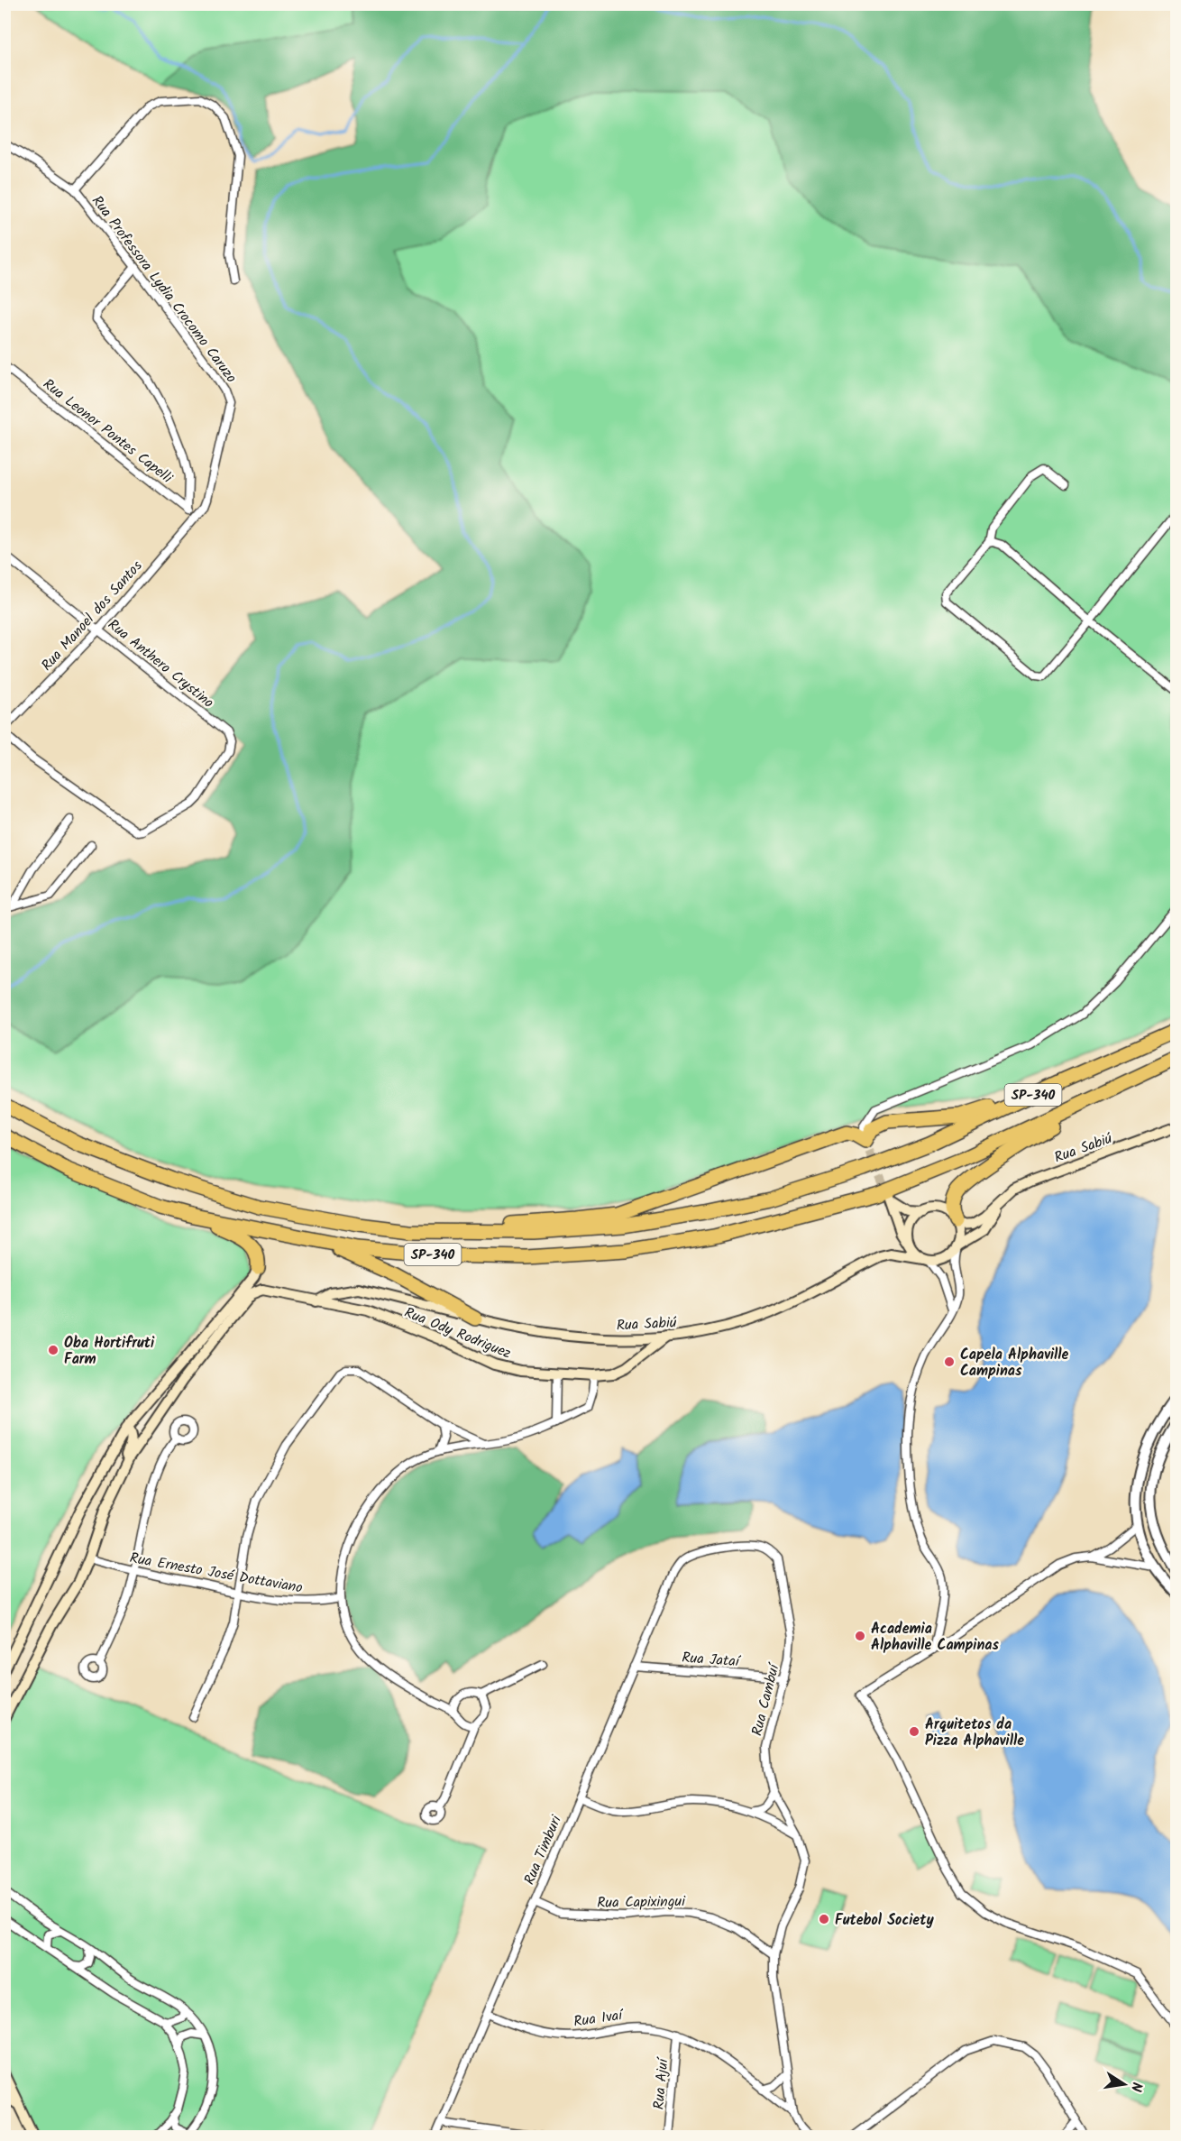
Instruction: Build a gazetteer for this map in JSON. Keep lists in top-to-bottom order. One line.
{"streets":{"highway":["SP-340"],"main road":["Rua Sabiú","Rua Ody Rodriguez"],"street":["Rua Professora Lydia Crocomo Caruzo","Rua Leonor Pontes Capelli","Rua Manoel dos Santos","Rua Anthero Crystino","Rua Ernesto José Dottaviano","Rua Jataí","Rua Cambuí","Rua Timburi","Rua Capixingui","Rua Ivaí","Rua Ajuí"]},"crossings":[["Rua Professora Lydia Crocomo Caruzo","Rua Leonor Pontes Capelli"],["Rua Professora Lydia Crocomo Caruzo","Rua Manoel dos Santos"],["Rua Leonor Pontes Capelli","Rua Manoel dos Santos"],["Rua Manoel dos Santos","Rua Anthero Crystino"],["Rua Sabiú","Rua Ody Rodriguez"],["Rua Jataí","Rua Cambuí"],["Rua Jataí","Rua Timburi"],["Rua Cambuí","Rua Timburi"],["Rua Cambuí","Rua Capixingui"],["Rua Cambuí","Rua Ivaí"],["Rua Timburi","Rua Capixingui"],["Rua Timburi","Rua Ivaí"],["Rua Ivaí","Rua Ajuí"]],"places":["Oba Hortifruti Farm","Capela Alphaville Campinas","Academia Alphaville Campinas","Arquitetos da Pizza Alphaville","Futebol Society"],"north":"right"}
